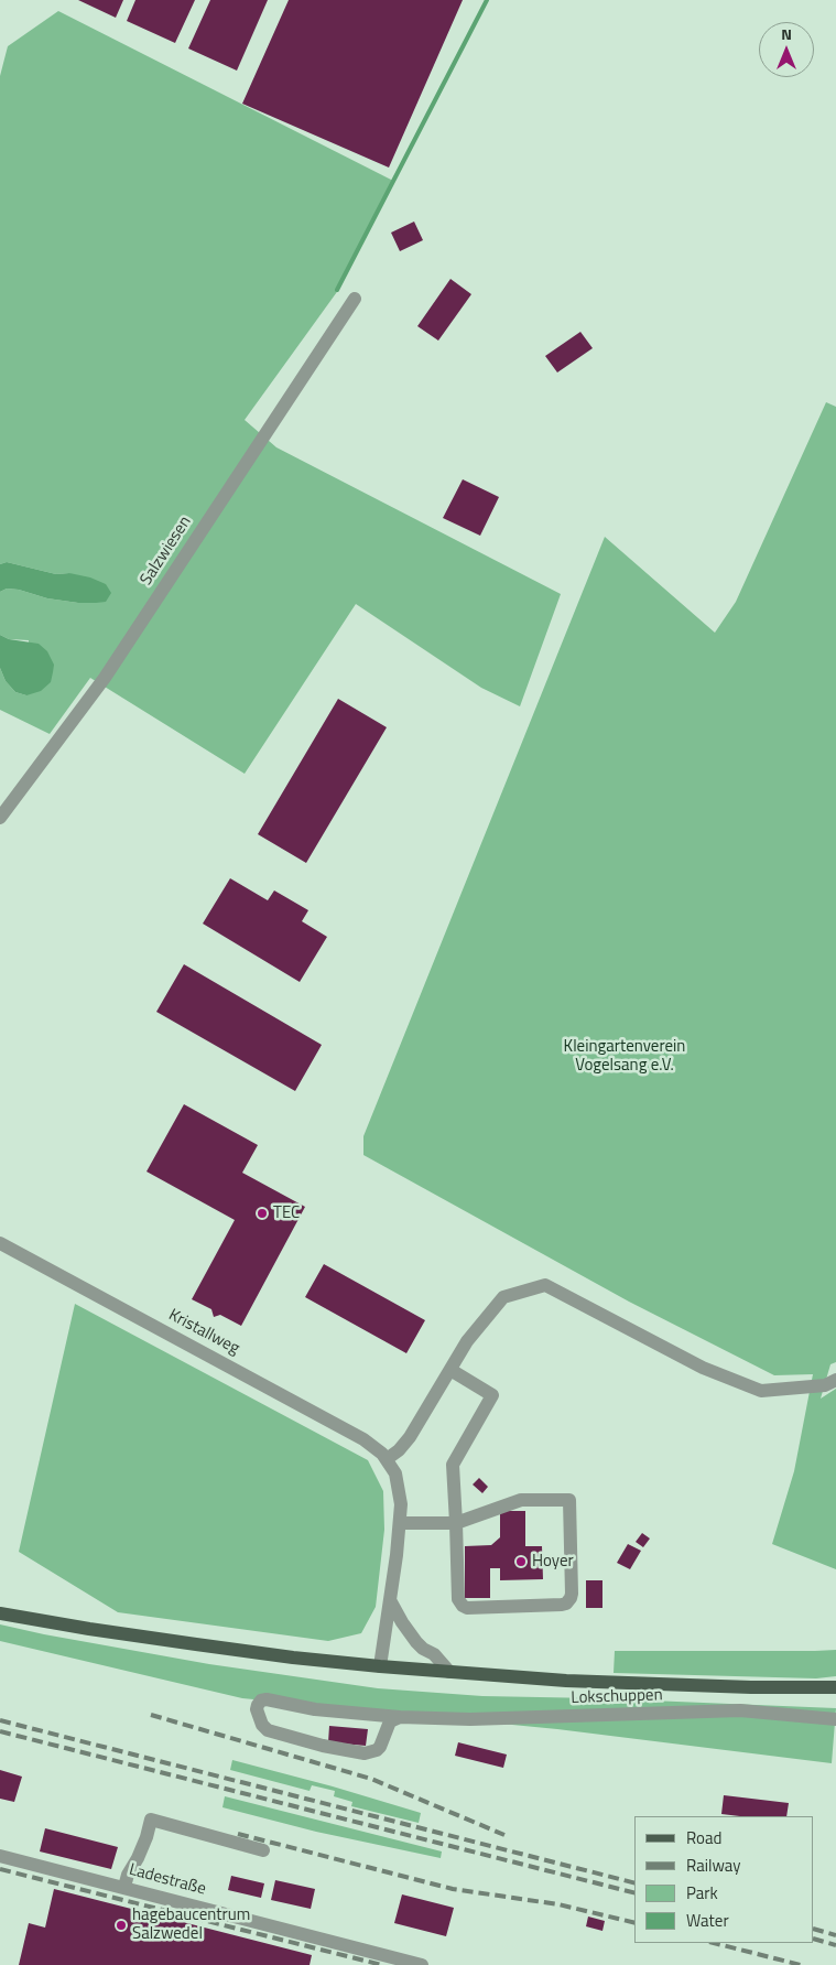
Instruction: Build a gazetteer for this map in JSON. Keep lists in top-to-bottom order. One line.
{"streets":{"street":["Salzwiesen","Kristallweg","Lokschuppen","Ladestraße"]},"parks":["Kleingartenverein Vogelsang e.V."],"places":["TEC","Hoyer","hagebaucentrum Salzwedel"],"legend":["Road","Railway","Park","Water"],"north":"top"}
